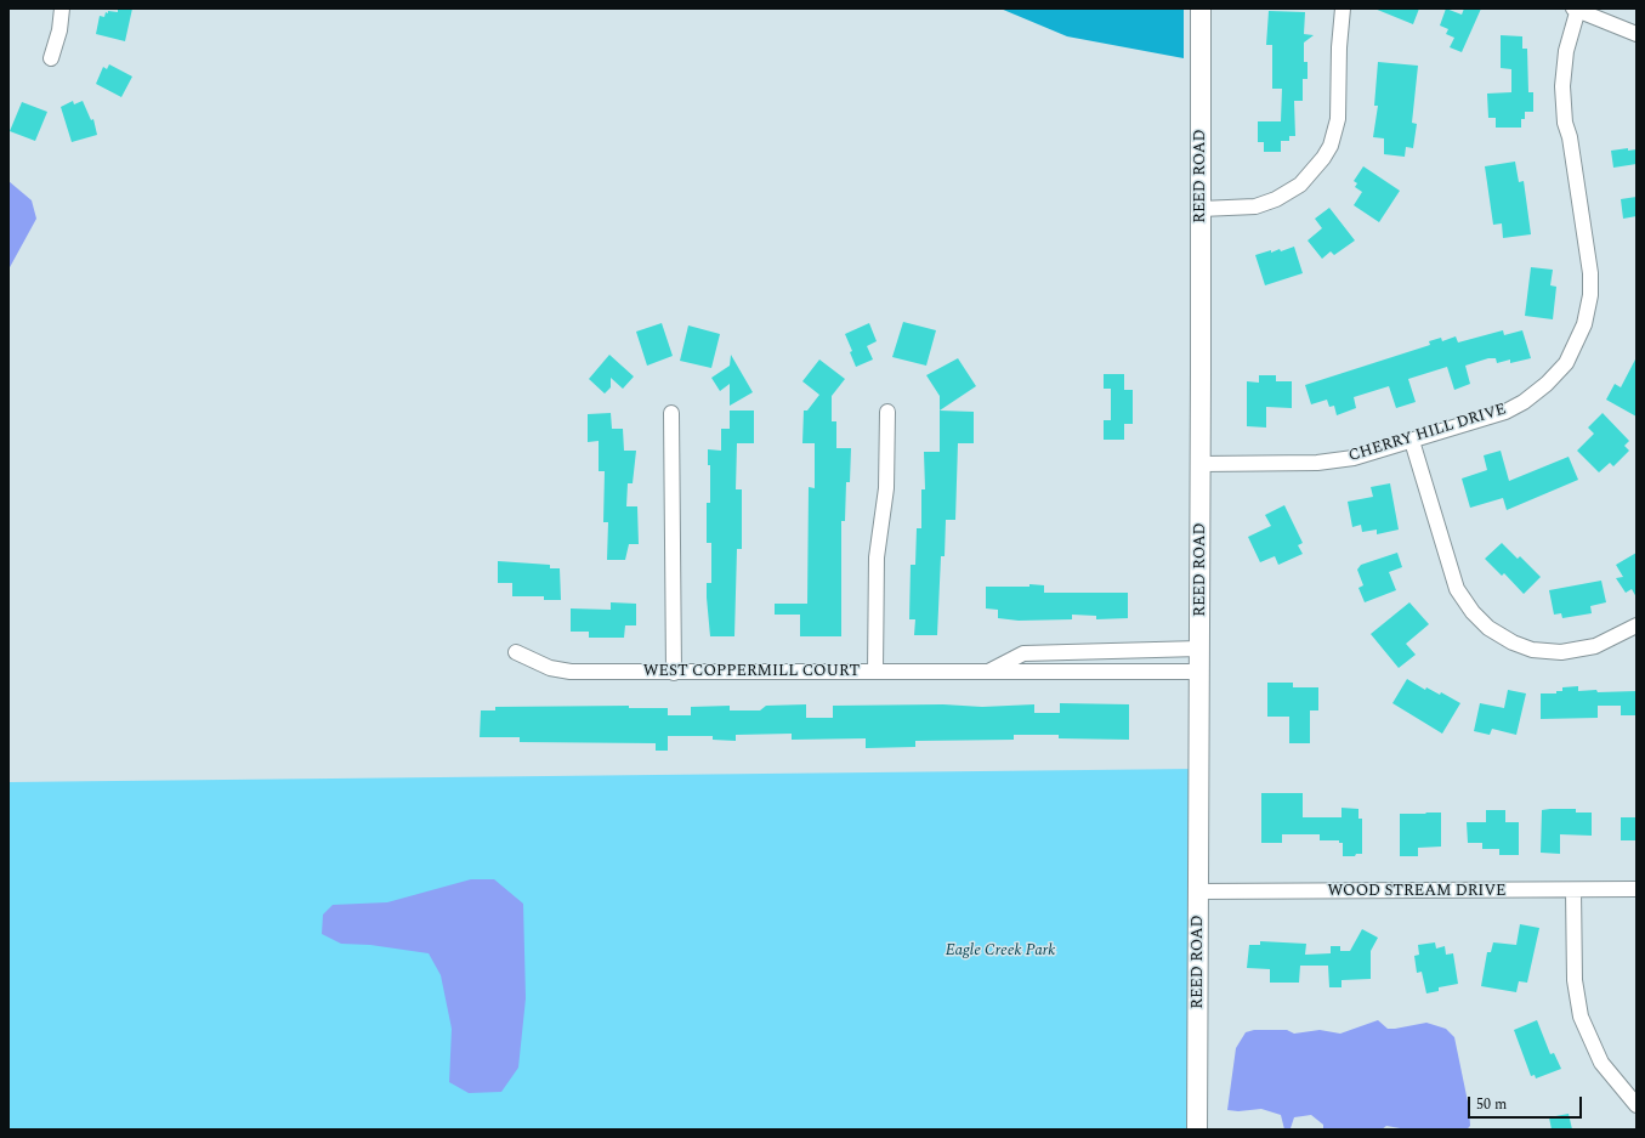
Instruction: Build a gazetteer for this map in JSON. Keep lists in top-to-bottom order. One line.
{"streets":{"main road":["REED ROAD"],"street":["CHERRY HILL DRIVE","WEST COPPERMILL COURT","WOOD STREAM DRIVE"]},"crossings":[["REED ROAD","CHERRY HILL DRIVE"],["REED ROAD","WEST COPPERMILL COURT"],["REED ROAD","WOOD STREAM DRIVE"]],"parks":["Eagle Creek Park"],"scale_bar":"50 m"}
